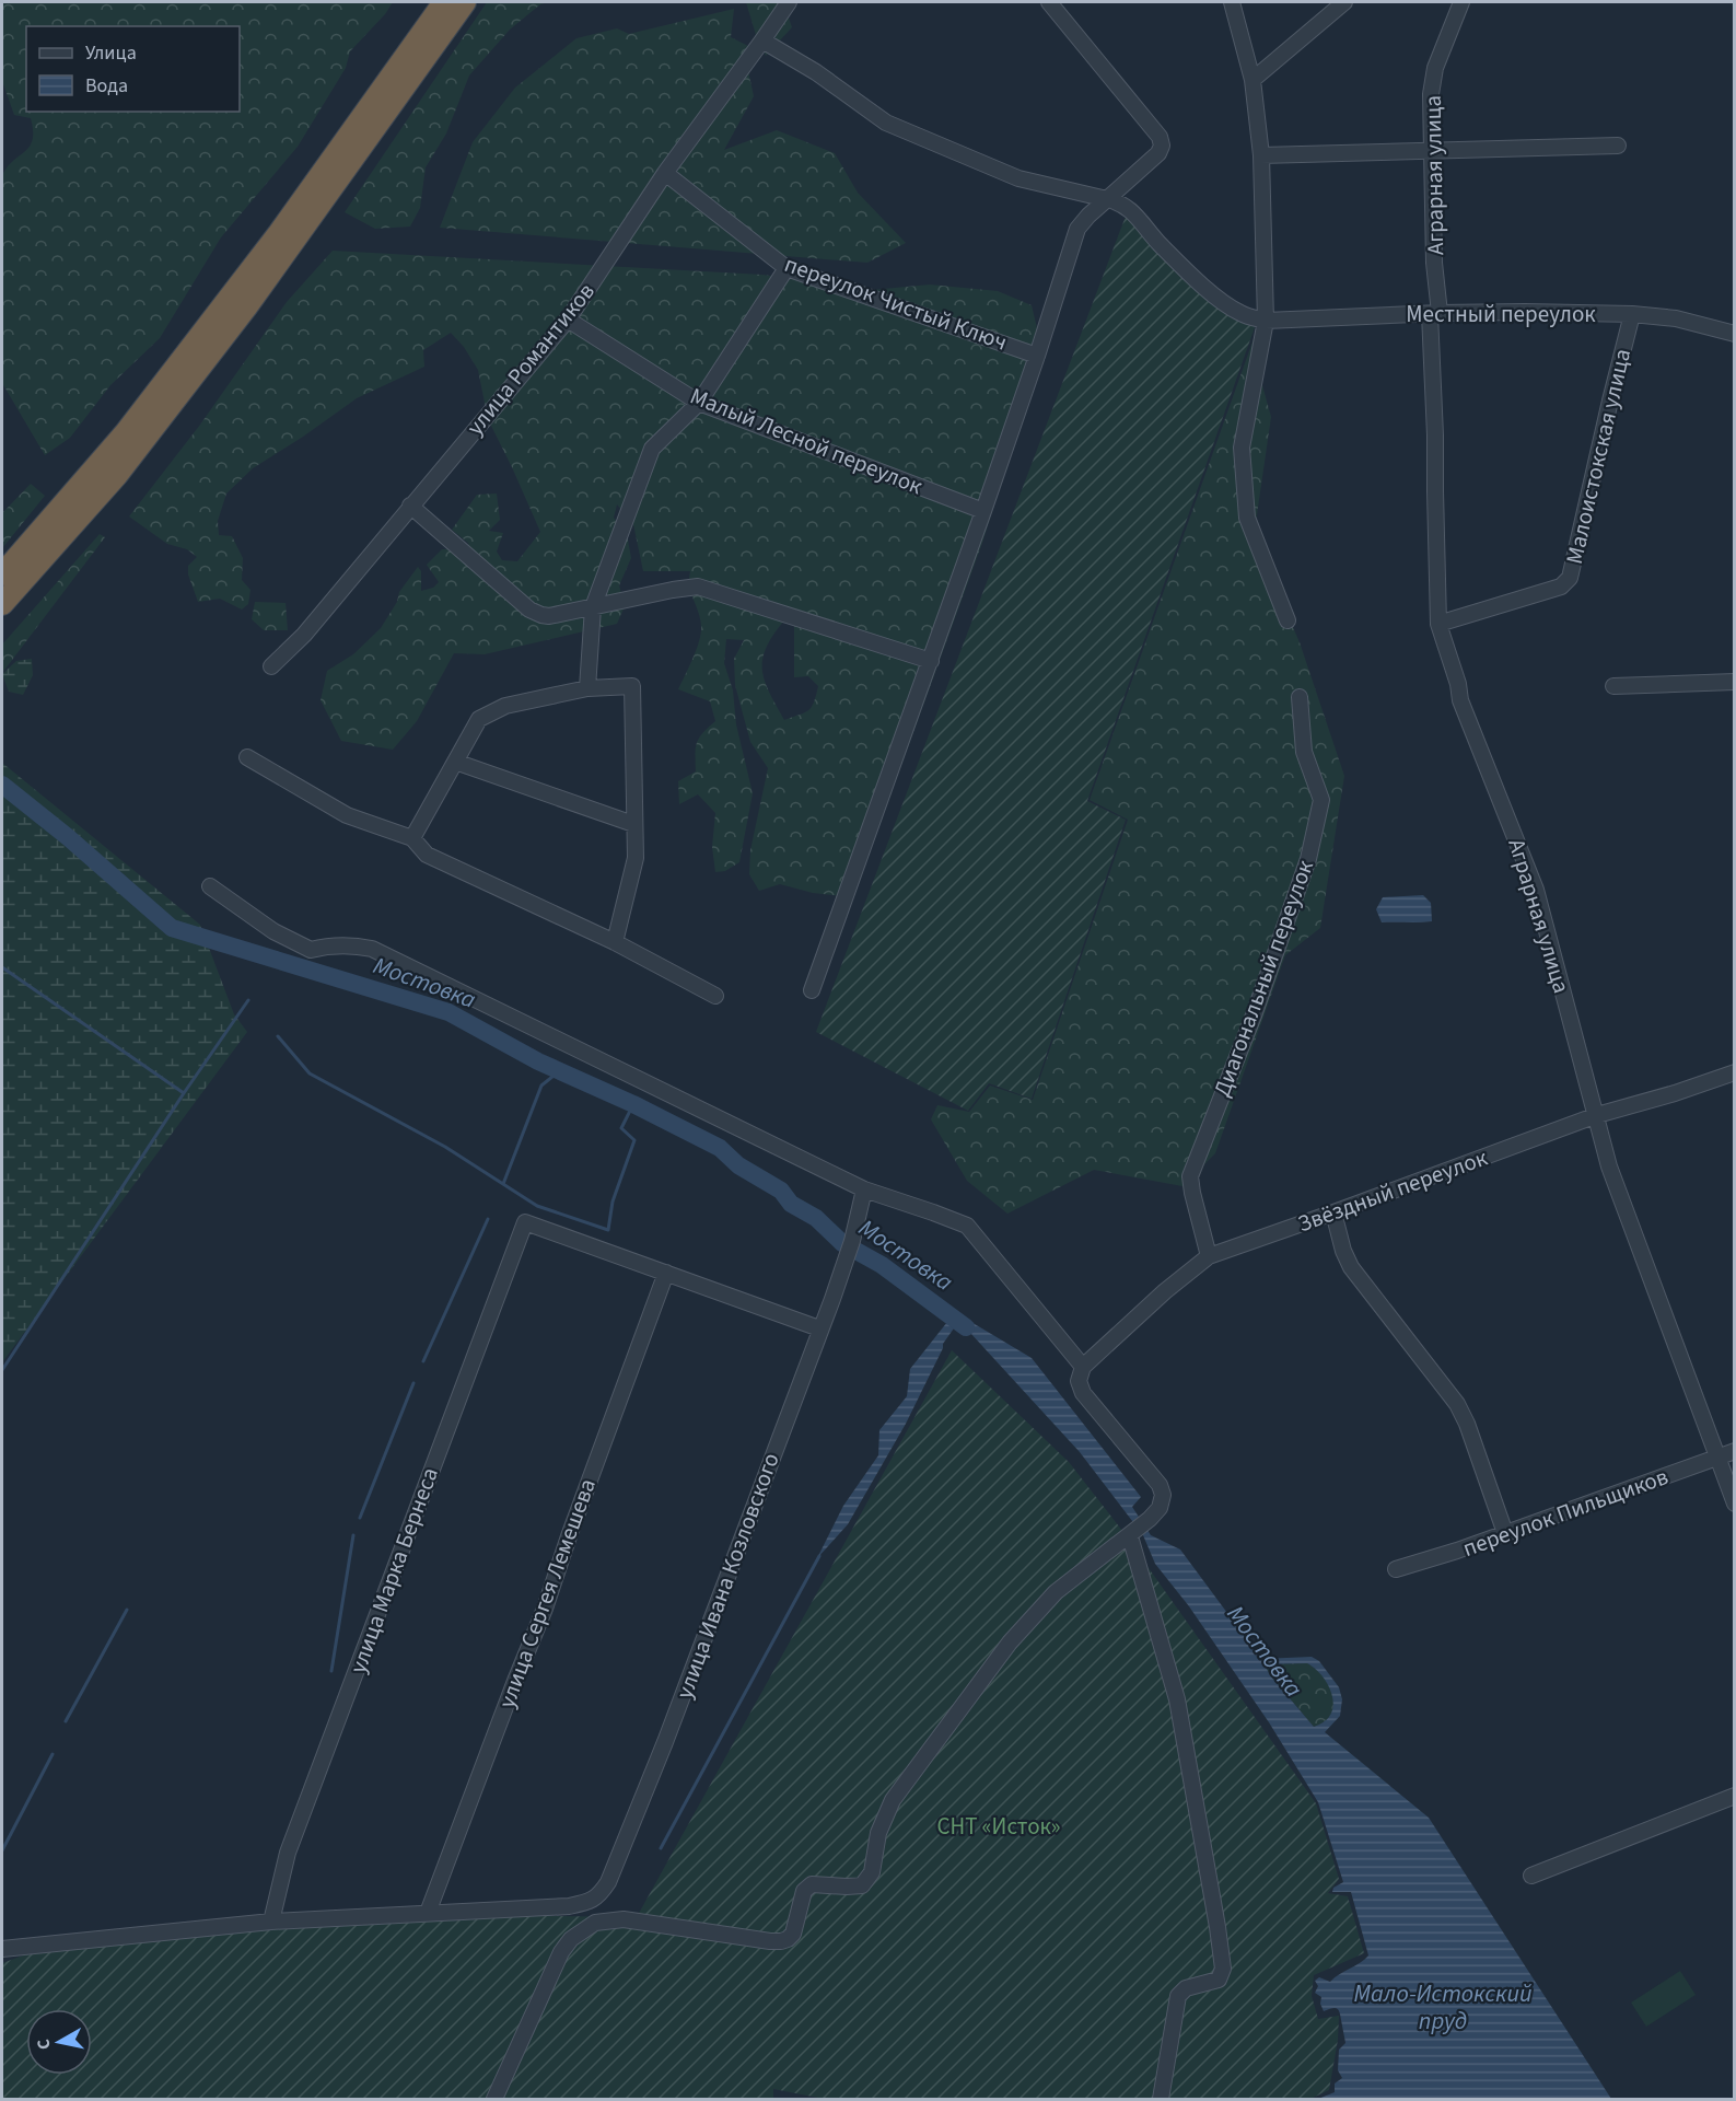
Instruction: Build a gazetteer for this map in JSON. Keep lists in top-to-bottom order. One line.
{"streets":{"street":["Аграрная улица","переулок Чистый Ключ","Местный переулок","улица Романтиков","Малый Лесной переулок","Малоистокская улица","Диагональный переулок","Звёздный переулок","переулок Пильщиков","улица Марка Бернеса","улица Ивана Козловского","улица Сергея Лемешева"]},"crossings":[["Аграрная улица","Местный переулок"],["Аграрная улица","Малоистокская улица"],["Аграрная улица","Звёздный переулок"],["Аграрная улица","переулок Пильщиков"],["переулок Чистый Ключ","улица Романтиков"],["Местный переулок","Малоистокская улица"],["улица Романтиков","Малый Лесной переулок"],["Диагональный переулок","Звёздный переулок"],["улица Марка Бернеса","улица Сергея Лемешева"],["улица Ивана Козловского","улица Сергея Лемешева"]],"water":["Мостовка","Мало-Истокский пруд"],"parks":["СНТ «Исток»"],"legend":["Улица","Вода"],"north":"left"}
